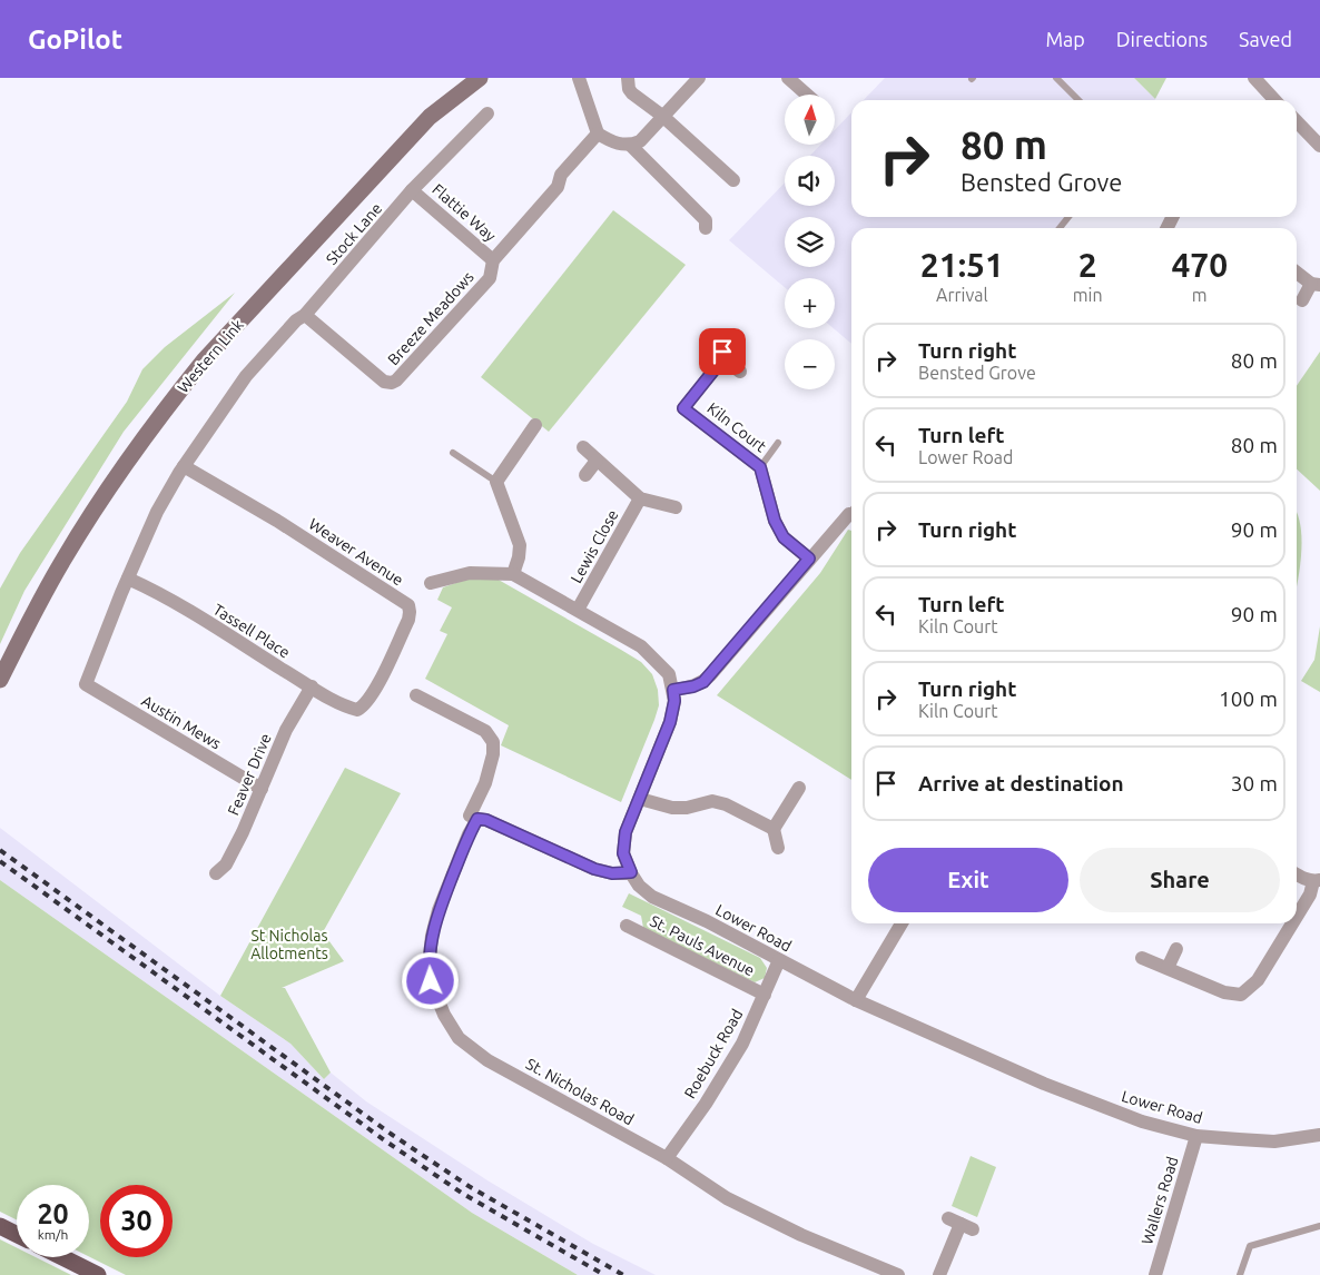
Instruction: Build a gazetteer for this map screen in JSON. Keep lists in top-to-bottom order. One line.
{"streets":{"main road":["Western Link"],"street":["Flattie Way","Stock Lane","Breeze Meadows","Kiln Court","Lewis Close","Weaver Avenue","Tassell Place","Austin Mews","Feaver Drive","Lower Road","St. Pauls Avenue","Roebuck Road","St. Nicholas Road","Wallers Road"]},"crossings":[["Flattie Way","Stock Lane"],["Flattie Way","Breeze Meadows"],["Stock Lane","Breeze Meadows"],["Stock Lane","Weaver Avenue"],["Stock Lane","Tassell Place"],["Stock Lane","Austin Mews"],["Weaver Avenue","Tassell Place"],["Tassell Place","Feaver Drive"],["Austin Mews","Feaver Drive"],["Lower Road","Roebuck Road"],["Lower Road","Wallers Road"],["St. Pauls Avenue","Roebuck Road"],["Roebuck Road","St. Nicholas Road"]],"parks":["St Nicholas Allotments"],"north":"top","page":{"header":"GoPilot","nav":["Map","Directions","Saved"],"map_buttons":["+","−"],"turn":["80 m","Bensted Grove"],"eta":["21:51","Arrival","2","min","470","m"],"list":[{"name":"Turn right","note":"Bensted Grove","value":"80 m"},{"name":"Turn left","note":"Lower Road","value":"80 m"},{"name":"Turn right","value":"90 m"},{"name":"Turn left","note":"Kiln Court","value":"90 m"},{"name":"Turn right","note":"Kiln Court","value":"100 m"},{"name":"Arrive at destination","value":"30 m"}],"buttons":["Exit","Share"],"speed":"20 km/h","limit":"30"}}
